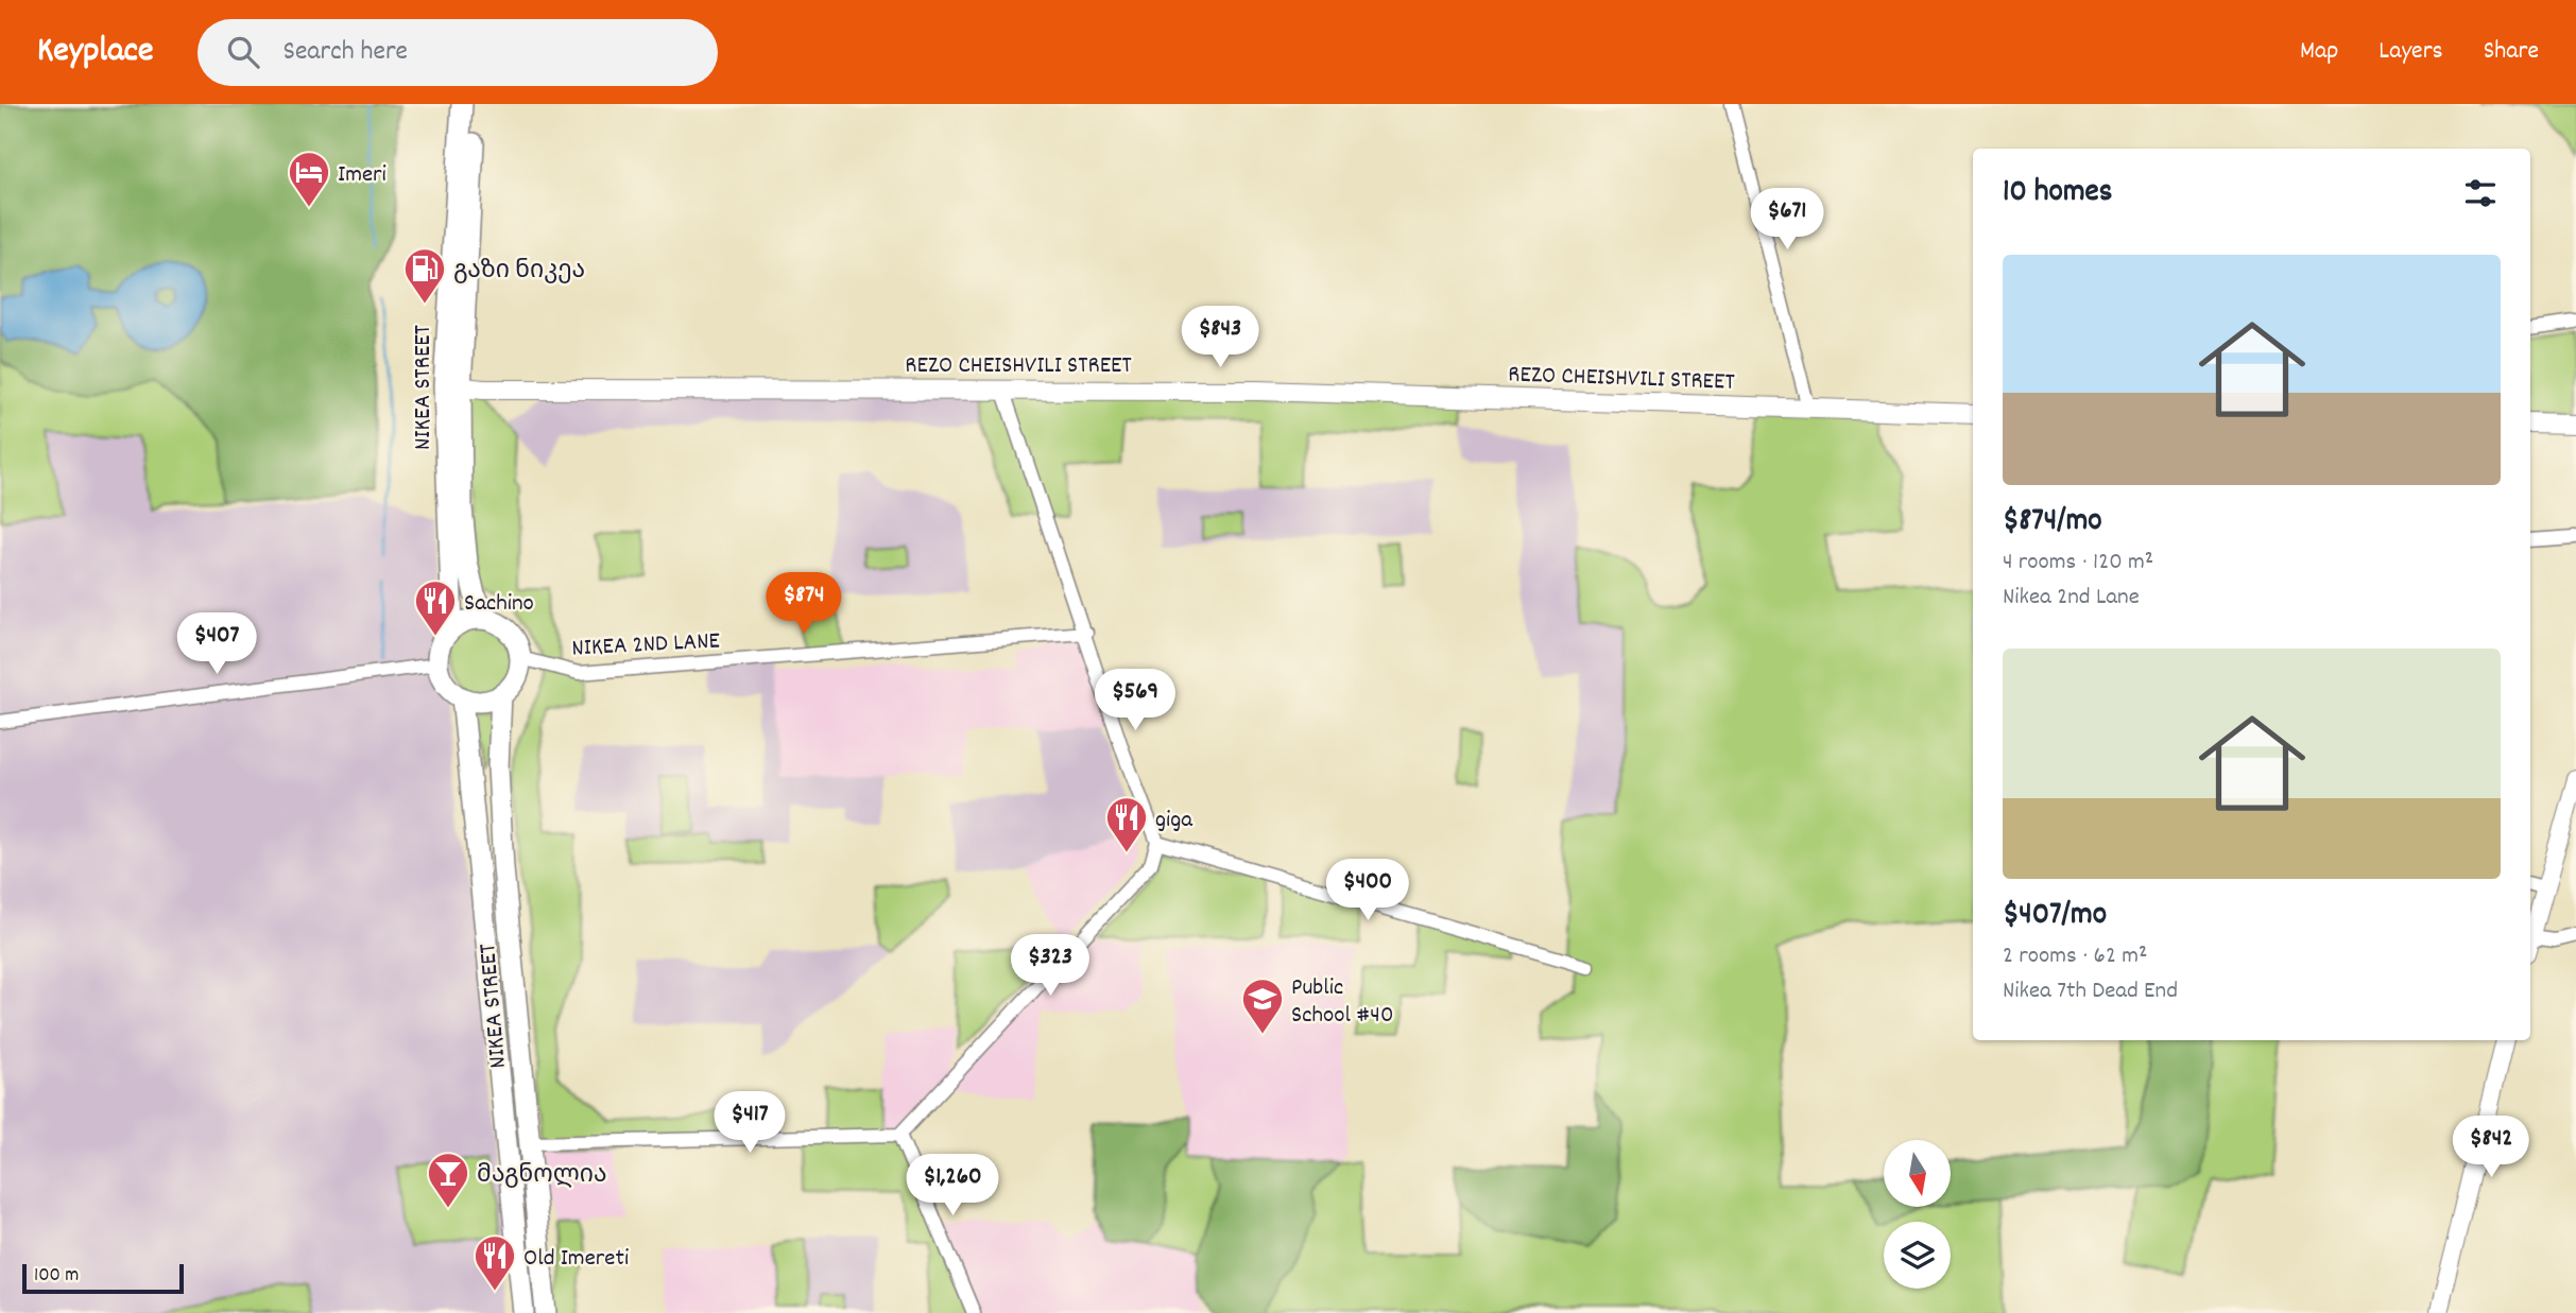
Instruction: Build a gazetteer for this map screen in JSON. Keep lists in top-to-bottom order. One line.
{"streets":{"main road":["REZO CHEISHVILI STREET","NIKEA STREET"],"street":["NIKEA 2ND LANE"]},"crossings":[["REZO CHEISHVILI STREET","NIKEA STREET"],["NIKEA STREET","NIKEA 2ND LANE"]],"places":{"hotel":["Imeri"],"fuel station":["გაზი ნიკეა"],"restaurant":["Sachino","giga","Old Imereti"],"school or university":["Public School #40"],"bar":["მაგნოლია"]},"scale_bar":"100 m","north":"bottom","page":{"header":"Keyplace","search":"Search here","nav":["Map","Layers","Share"],"heading":"10 homes","price":["$671","$843","$874","$407","$569","$400","$323","$417","$842","$1,260"],"list":[{"name":"$874/mo","note":"4 rooms · 120 m² · Nikea 2nd Lane"},{"name":"$407/mo","note":"2 rooms · 62 m² · Nikea 7th Dead End"}],"scale":"100 m"}}
